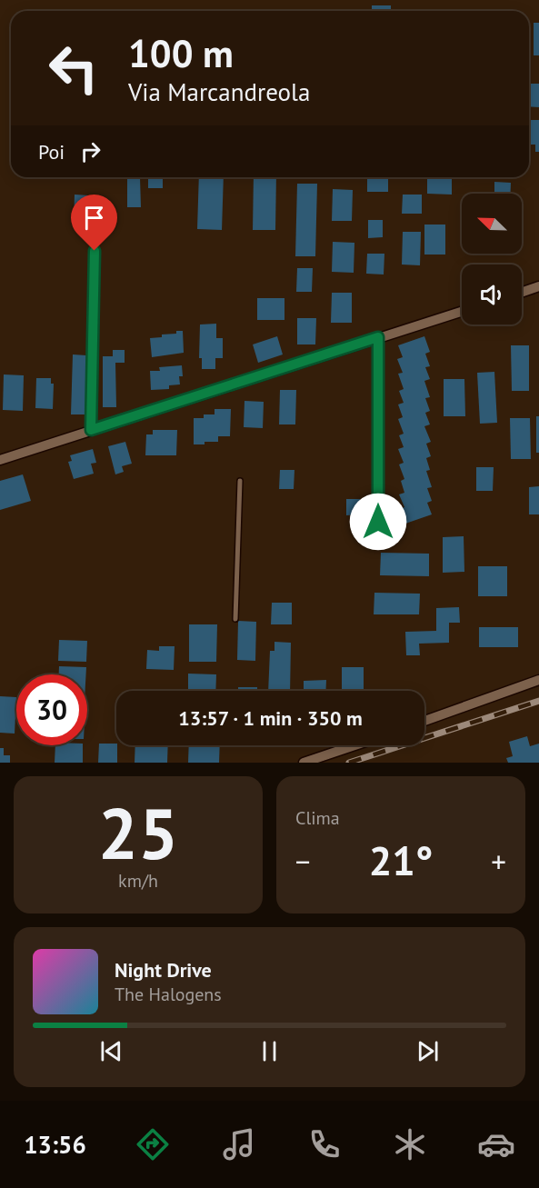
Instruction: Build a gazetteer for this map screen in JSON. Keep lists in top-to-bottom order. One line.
{"north":"top left","page":{"turn":["100 m","Via Marcandreola"],"then":"Poi","limit":"30","trip":"13:57 · 1 min · 350 m","tile":[["25","km/h"],"Clima"],"heat":["−","21°","+"],"song":["Night Drive","The Halogens"],"tabs":"13:56"}}
